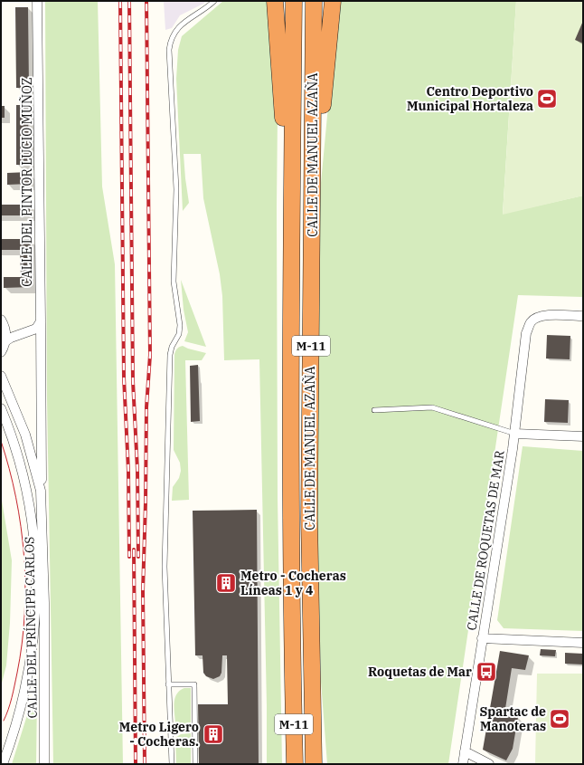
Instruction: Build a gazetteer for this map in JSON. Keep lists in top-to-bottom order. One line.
{"streets":{"highway":["CALLE DE MANUEL AZAÑA","M-11"],"street":["CALLE DEL PINTOR LUCIO MUÑOZ","CALLE DE ROQUETAS DE MAR","CALLE DEL PRÍNCIPE CARLOS"]},"crossings":[["CALLE DEL PINTOR LUCIO MUÑOZ","CALLE DEL PRÍNCIPE CARLOS"]],"places":{"sports":["Centro Deportivo Municipal Hortaleza","Spartac de Manoteras"],"building":["Metro - Cocheras Líneas 1 y 4","Metro Ligero - Cocheras."],"bus stop":["Roquetas de Mar"]}}
